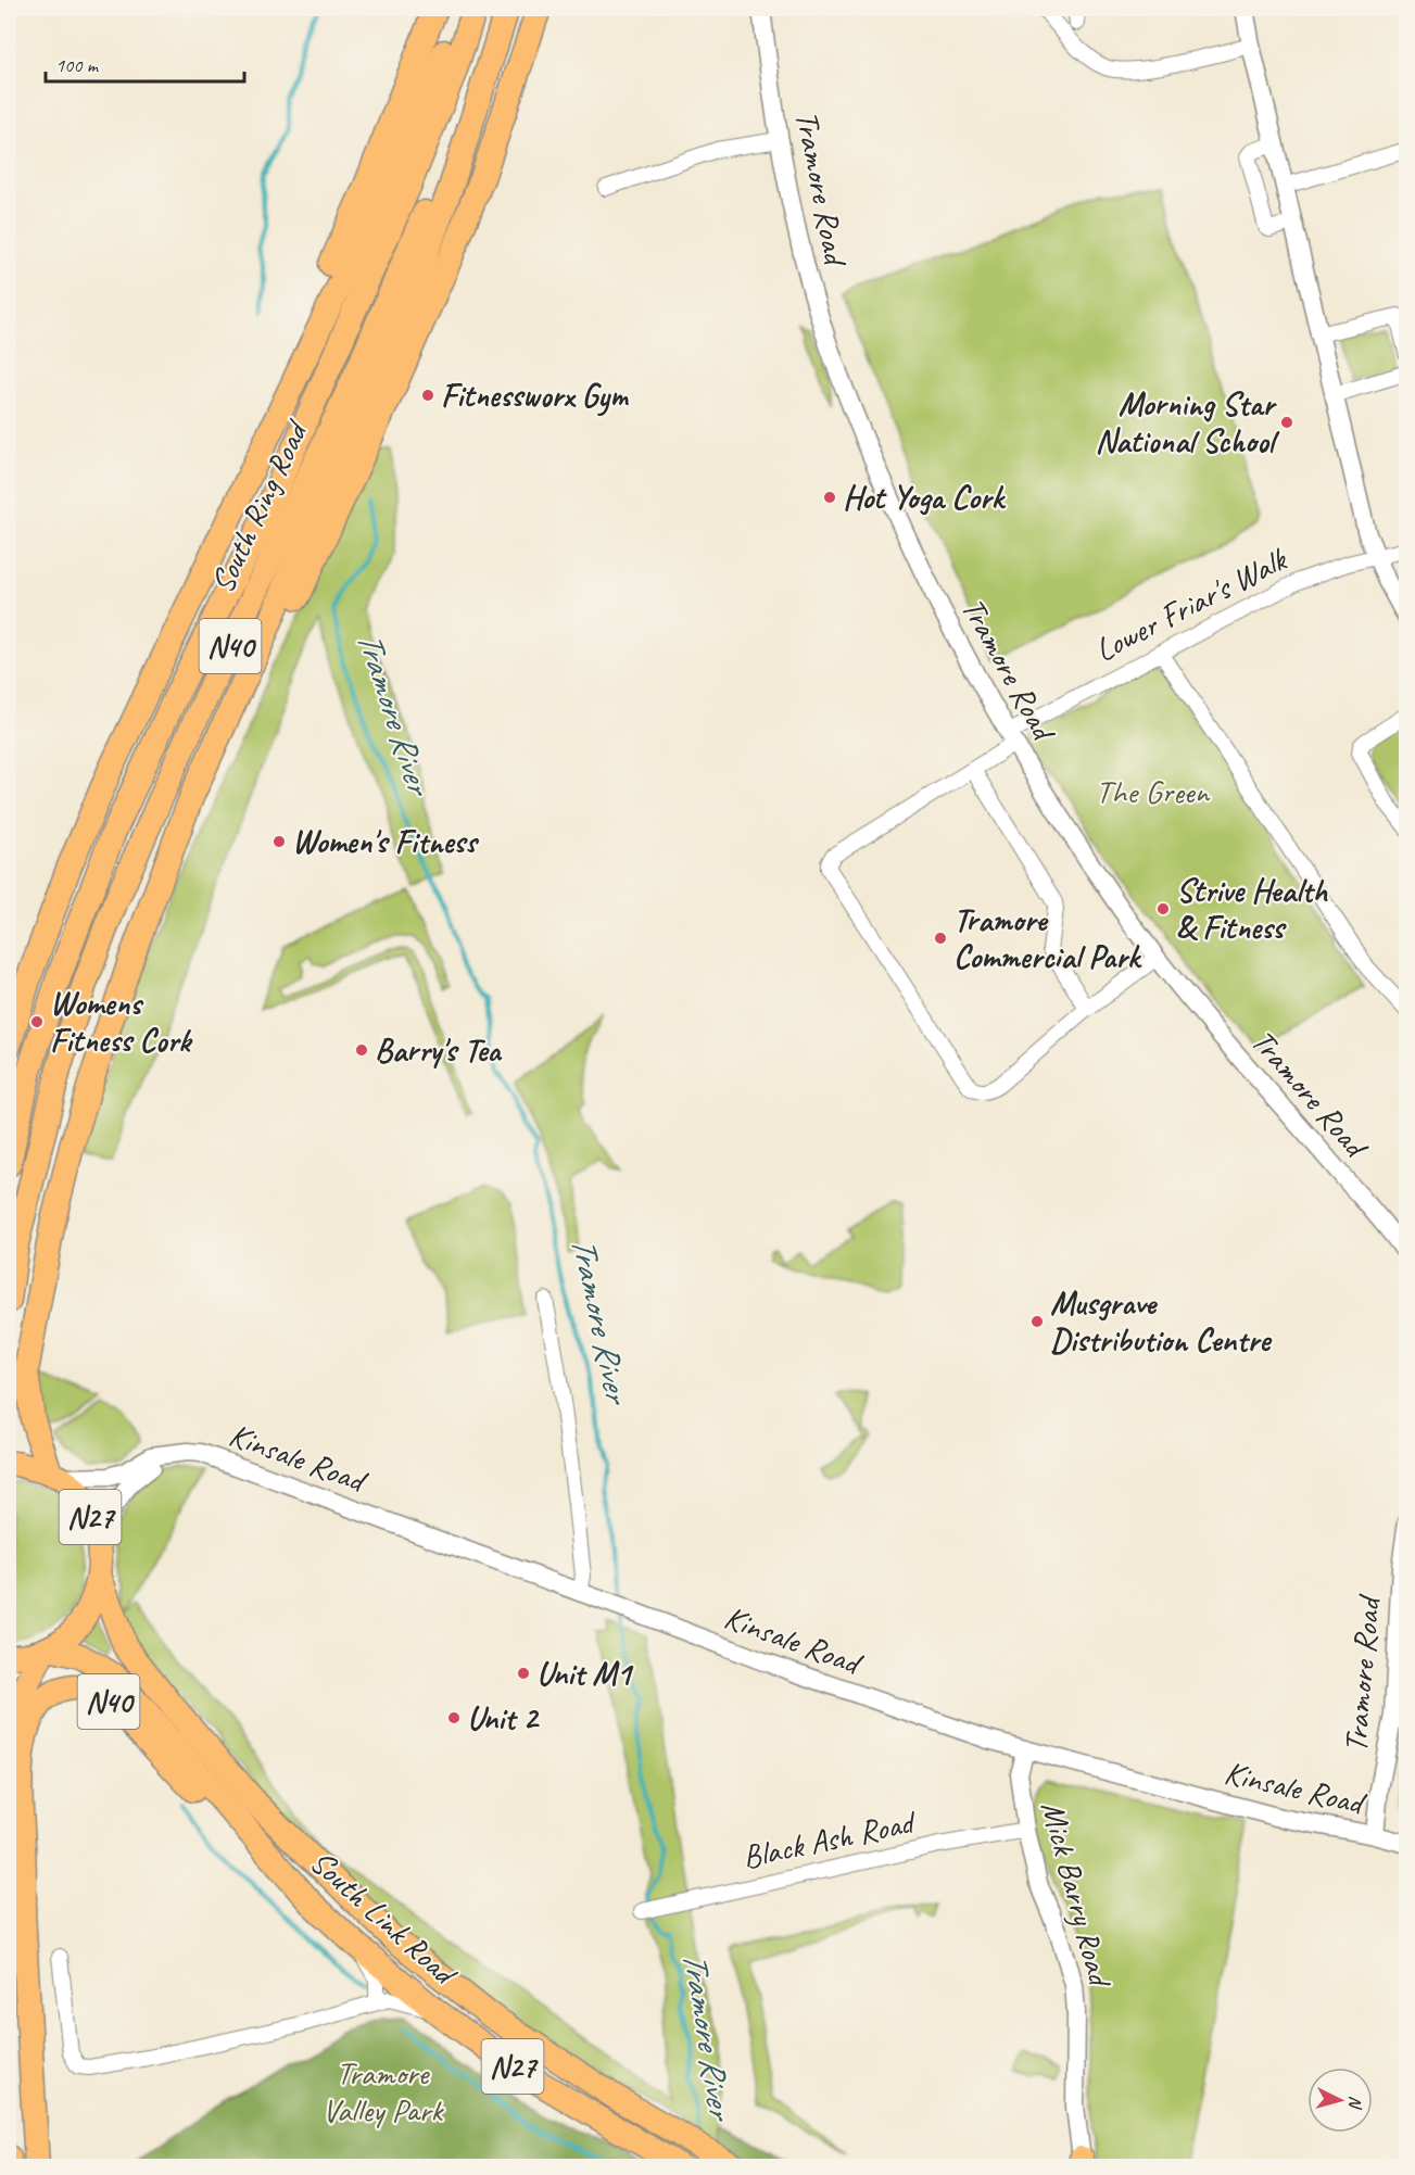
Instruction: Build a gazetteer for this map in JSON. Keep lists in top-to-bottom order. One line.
{"streets":{"highway":["South Ring Road","N40","N27","South Link Road"],"street":["Tramore Road","Lower Friar's Walk","Kinsale Road","Black Ash Road","Mick Barry Road"]},"crossings":[["Tramore Road","Lower Friar's Walk"],["Tramore Road","Kinsale Road"],["N40","South Link Road"],["Kinsale Road","N27"],["Kinsale Road","Mick Barry Road"],["N27","South Link Road"],["Black Ash Road","Mick Barry Road"]],"water":["Tramore River"],"parks":["The Green","Tramore Valley Park"],"places":["Fitnessworx Gym","Morning Star National School","Hot Yoga Cork","Women's Fitness","Strive Health & Fitness","Tramore Commercial Park","Womens Fitness Cork","Barry's Tea","Musgrave Distribution Centre","Unit M1","Unit 2"],"scale_bar":"100 m","north":"right"}
